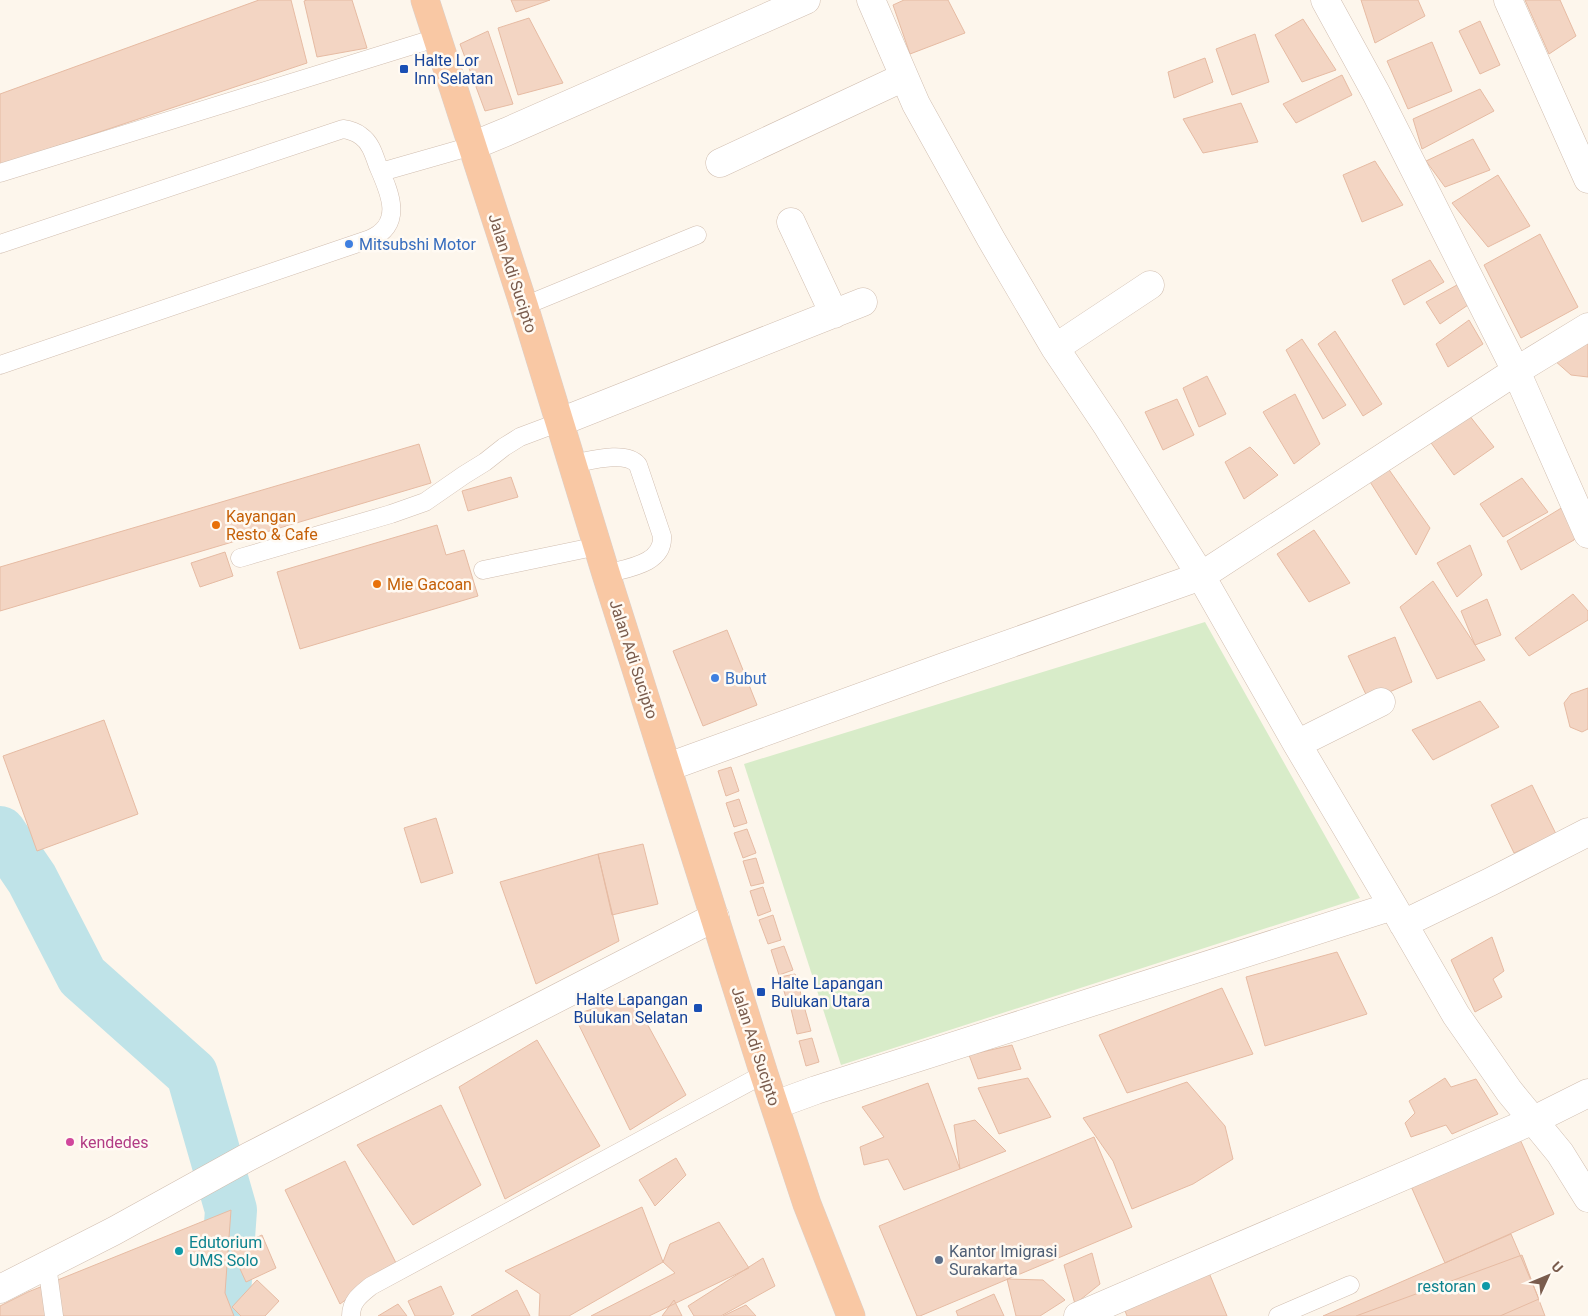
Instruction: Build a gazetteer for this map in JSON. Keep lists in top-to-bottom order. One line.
{"streets":{"highway":["Jalan Adi Sucipto"]},"places":{"transit":["Halte Lor Inn Selatan","Halte Lapangan Bulukan Utara","Halte Lapangan Bulukan Selatan"],"other":["Mitsubshi Motor","Kayangan Resto & Cafe","Mie Gacoan","Bubut","kendedes","Edutorium UMS Solo","Kantor Imigrasi Surakarta","restoran"]},"north":"top right"}
